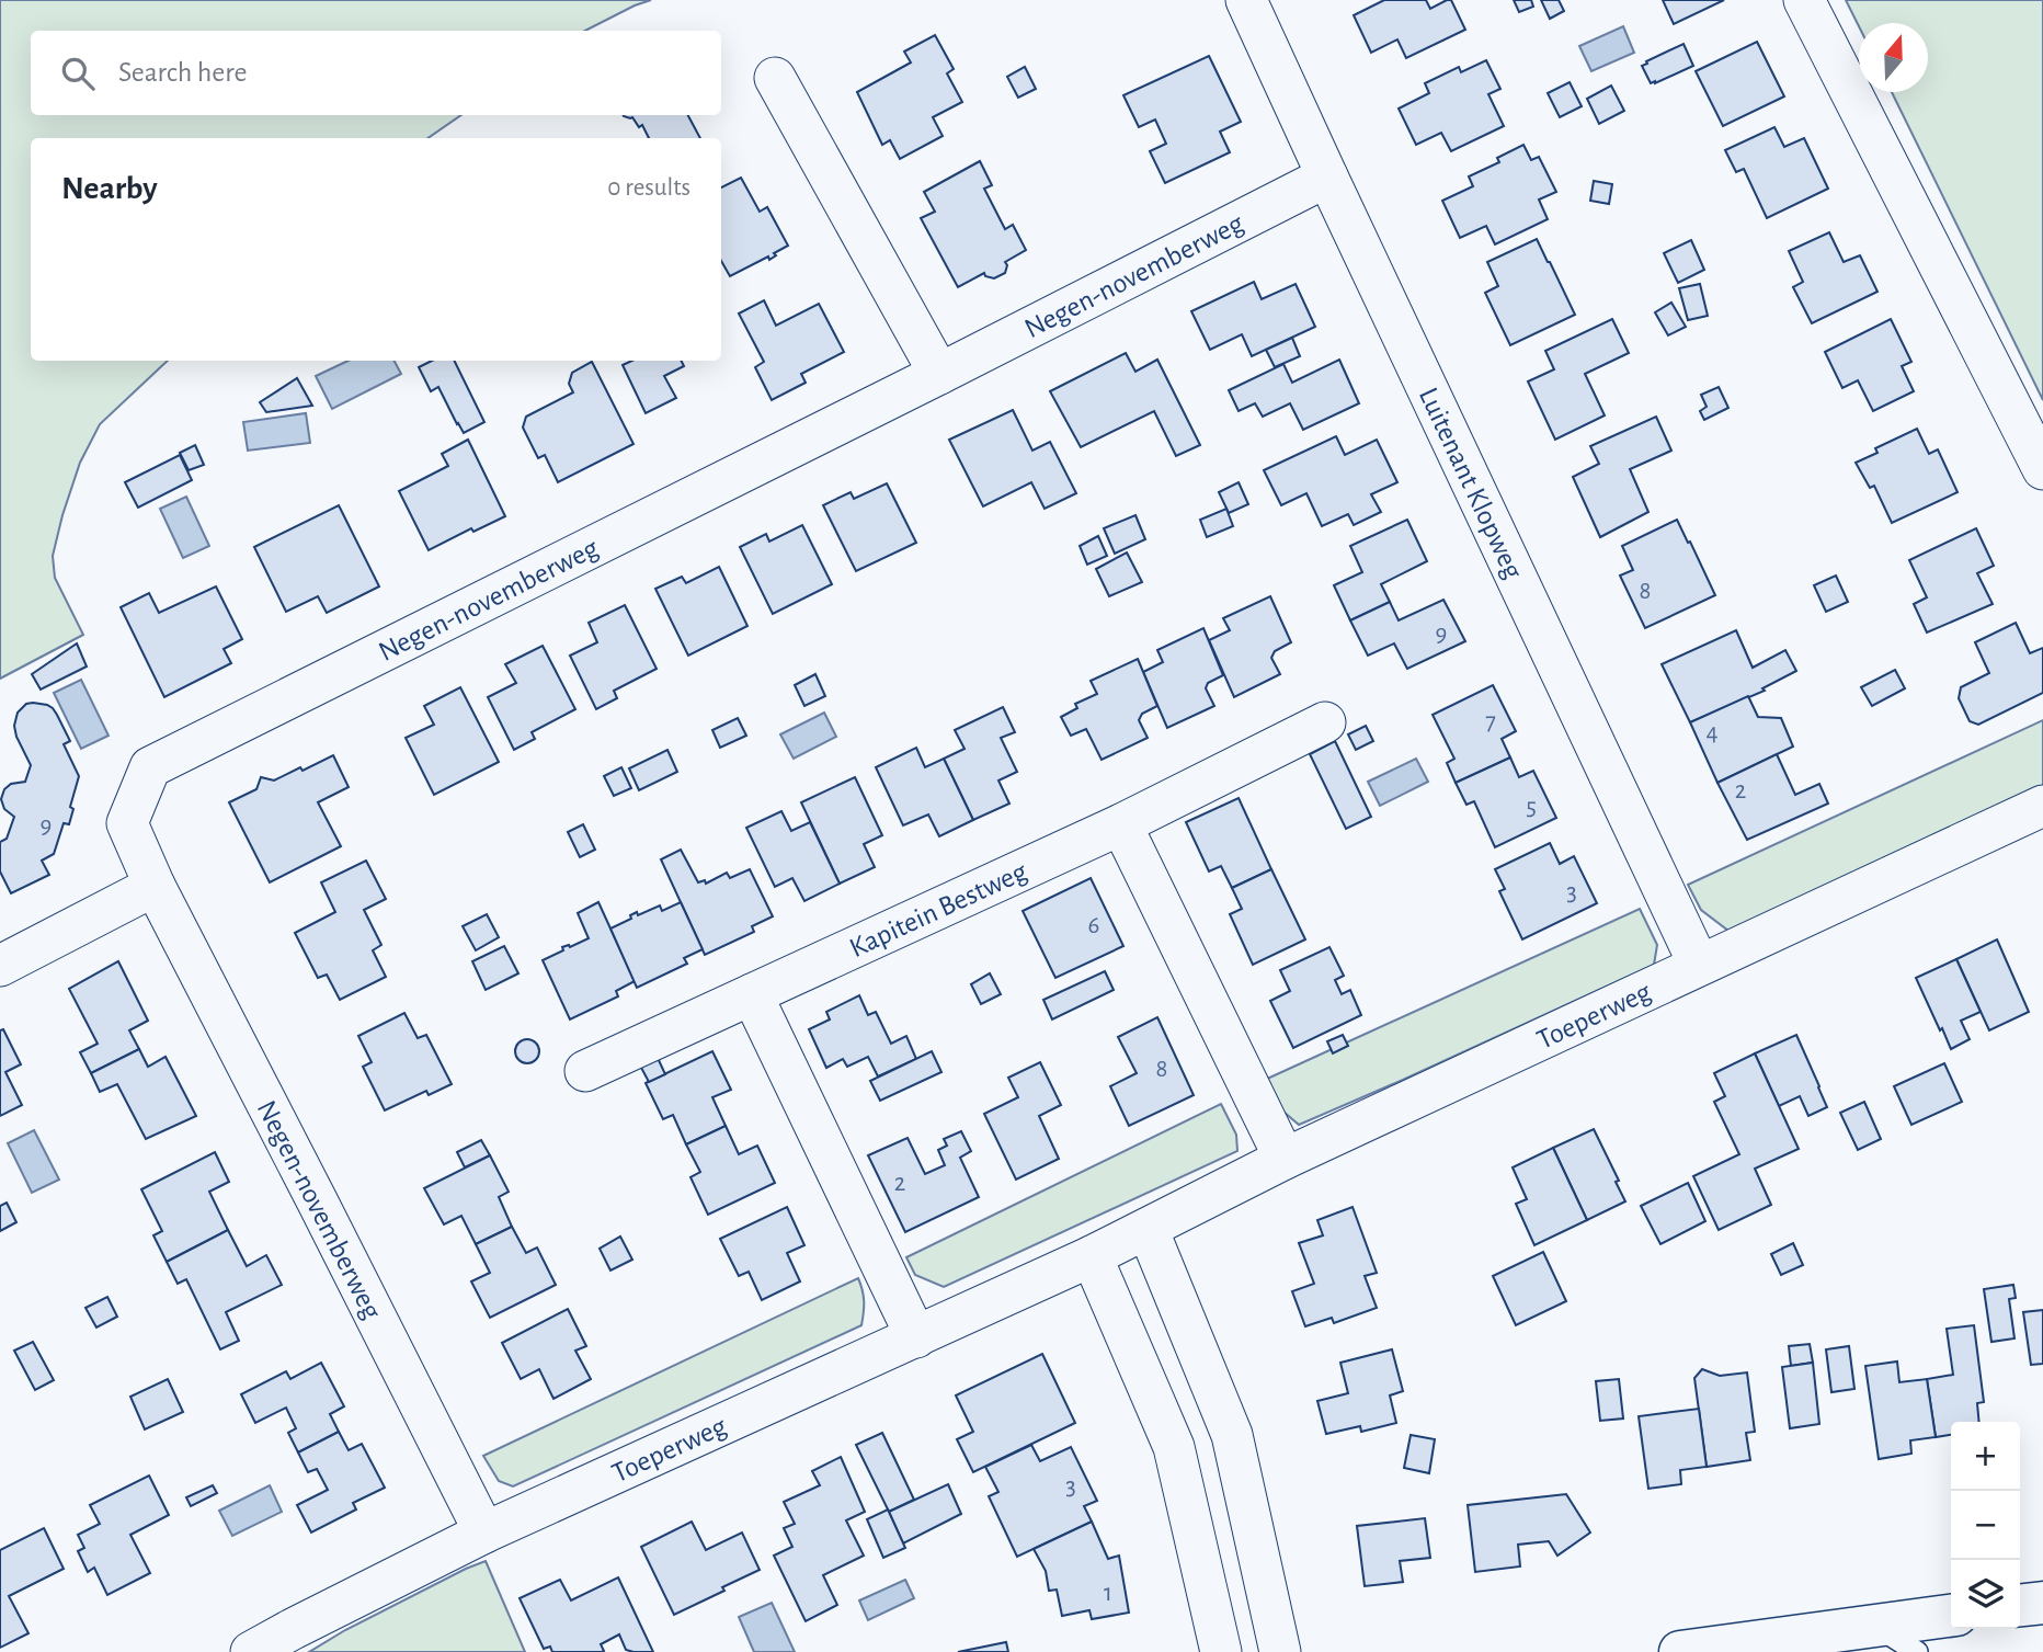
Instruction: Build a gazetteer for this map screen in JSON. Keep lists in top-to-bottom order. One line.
{"streets":{"street":["Negen-novemberweg","Luitenant Klopweg","Kapitein Bestweg","Toeperweg"]},"crossings":[["Negen-novemberweg","Luitenant Klopweg"],["Negen-novemberweg","Toeperweg"],["Luitenant Klopweg","Toeperweg"]],"house_numbers":["8","9","7","4","2","5","9","3","6","8","2","3","1"],"north":"top","page":{"search":"Search here","heading":["Nearby","0 results"],"map_buttons":["+","−"]}}
